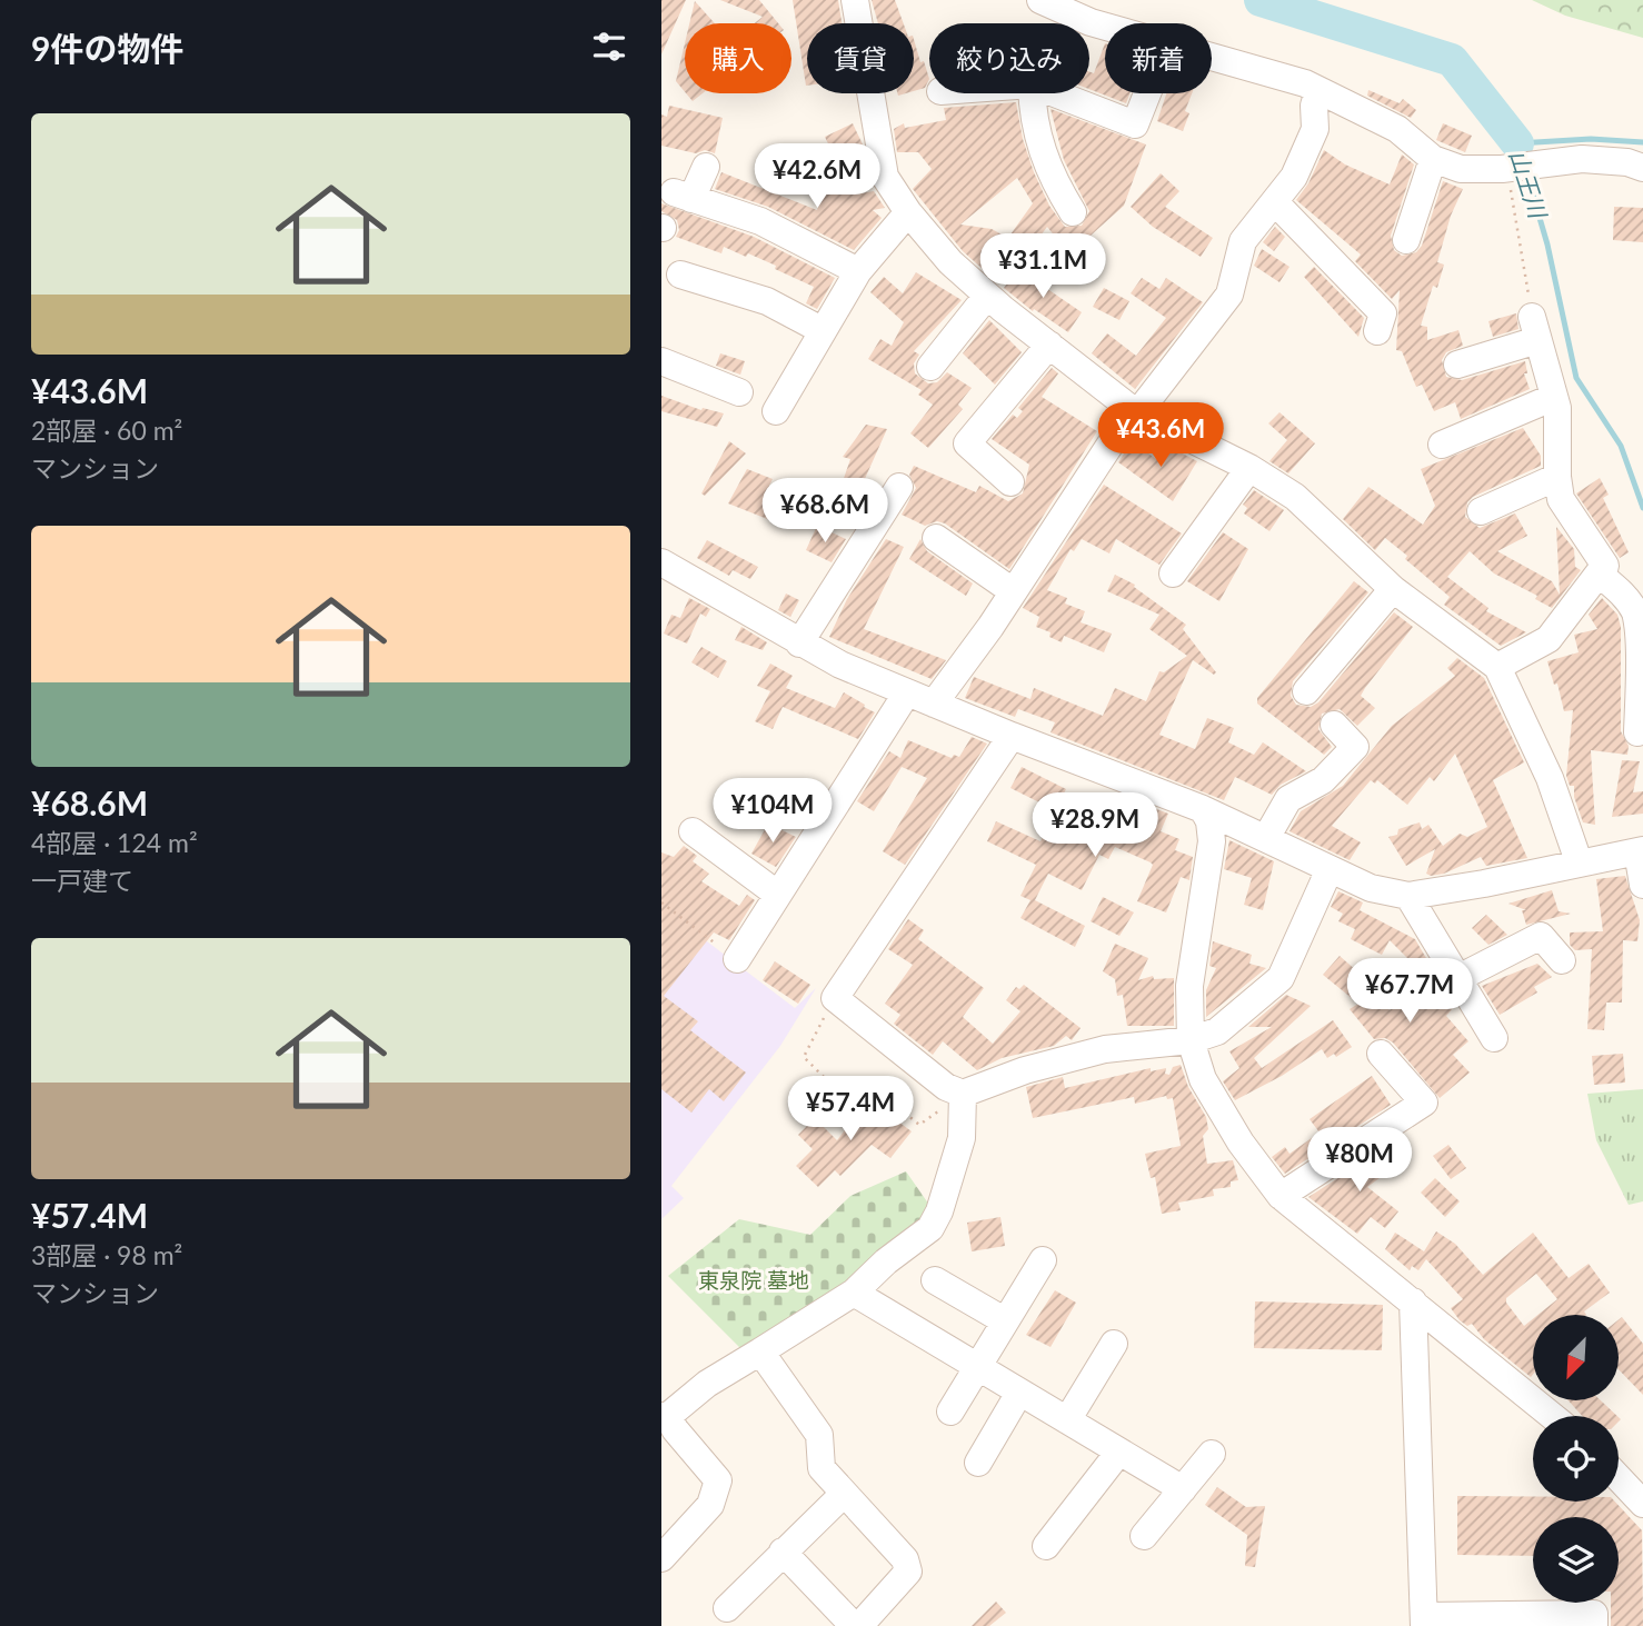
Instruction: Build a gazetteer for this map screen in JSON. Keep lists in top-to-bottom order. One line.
{"water":["山王川"],"parks":["東泉院 墓地"],"north":"bottom left","page":{"heading":"9件の物件","chip":["購入","賃貸","絞り込み","新着"],"list":[{"name":"¥43.6M","note":"2部屋 · 60 m² · マンション"},{"name":"¥68.6M","note":"4部屋 · 124 m² · 一戸建て"},{"name":"¥57.4M","note":"3部屋 · 98 m² · マンション"}],"price":["¥42.6M","¥31.1M","¥43.6M","¥68.6M","¥104M","¥28.9M","¥67.7M","¥57.4M","¥80M"]}}
